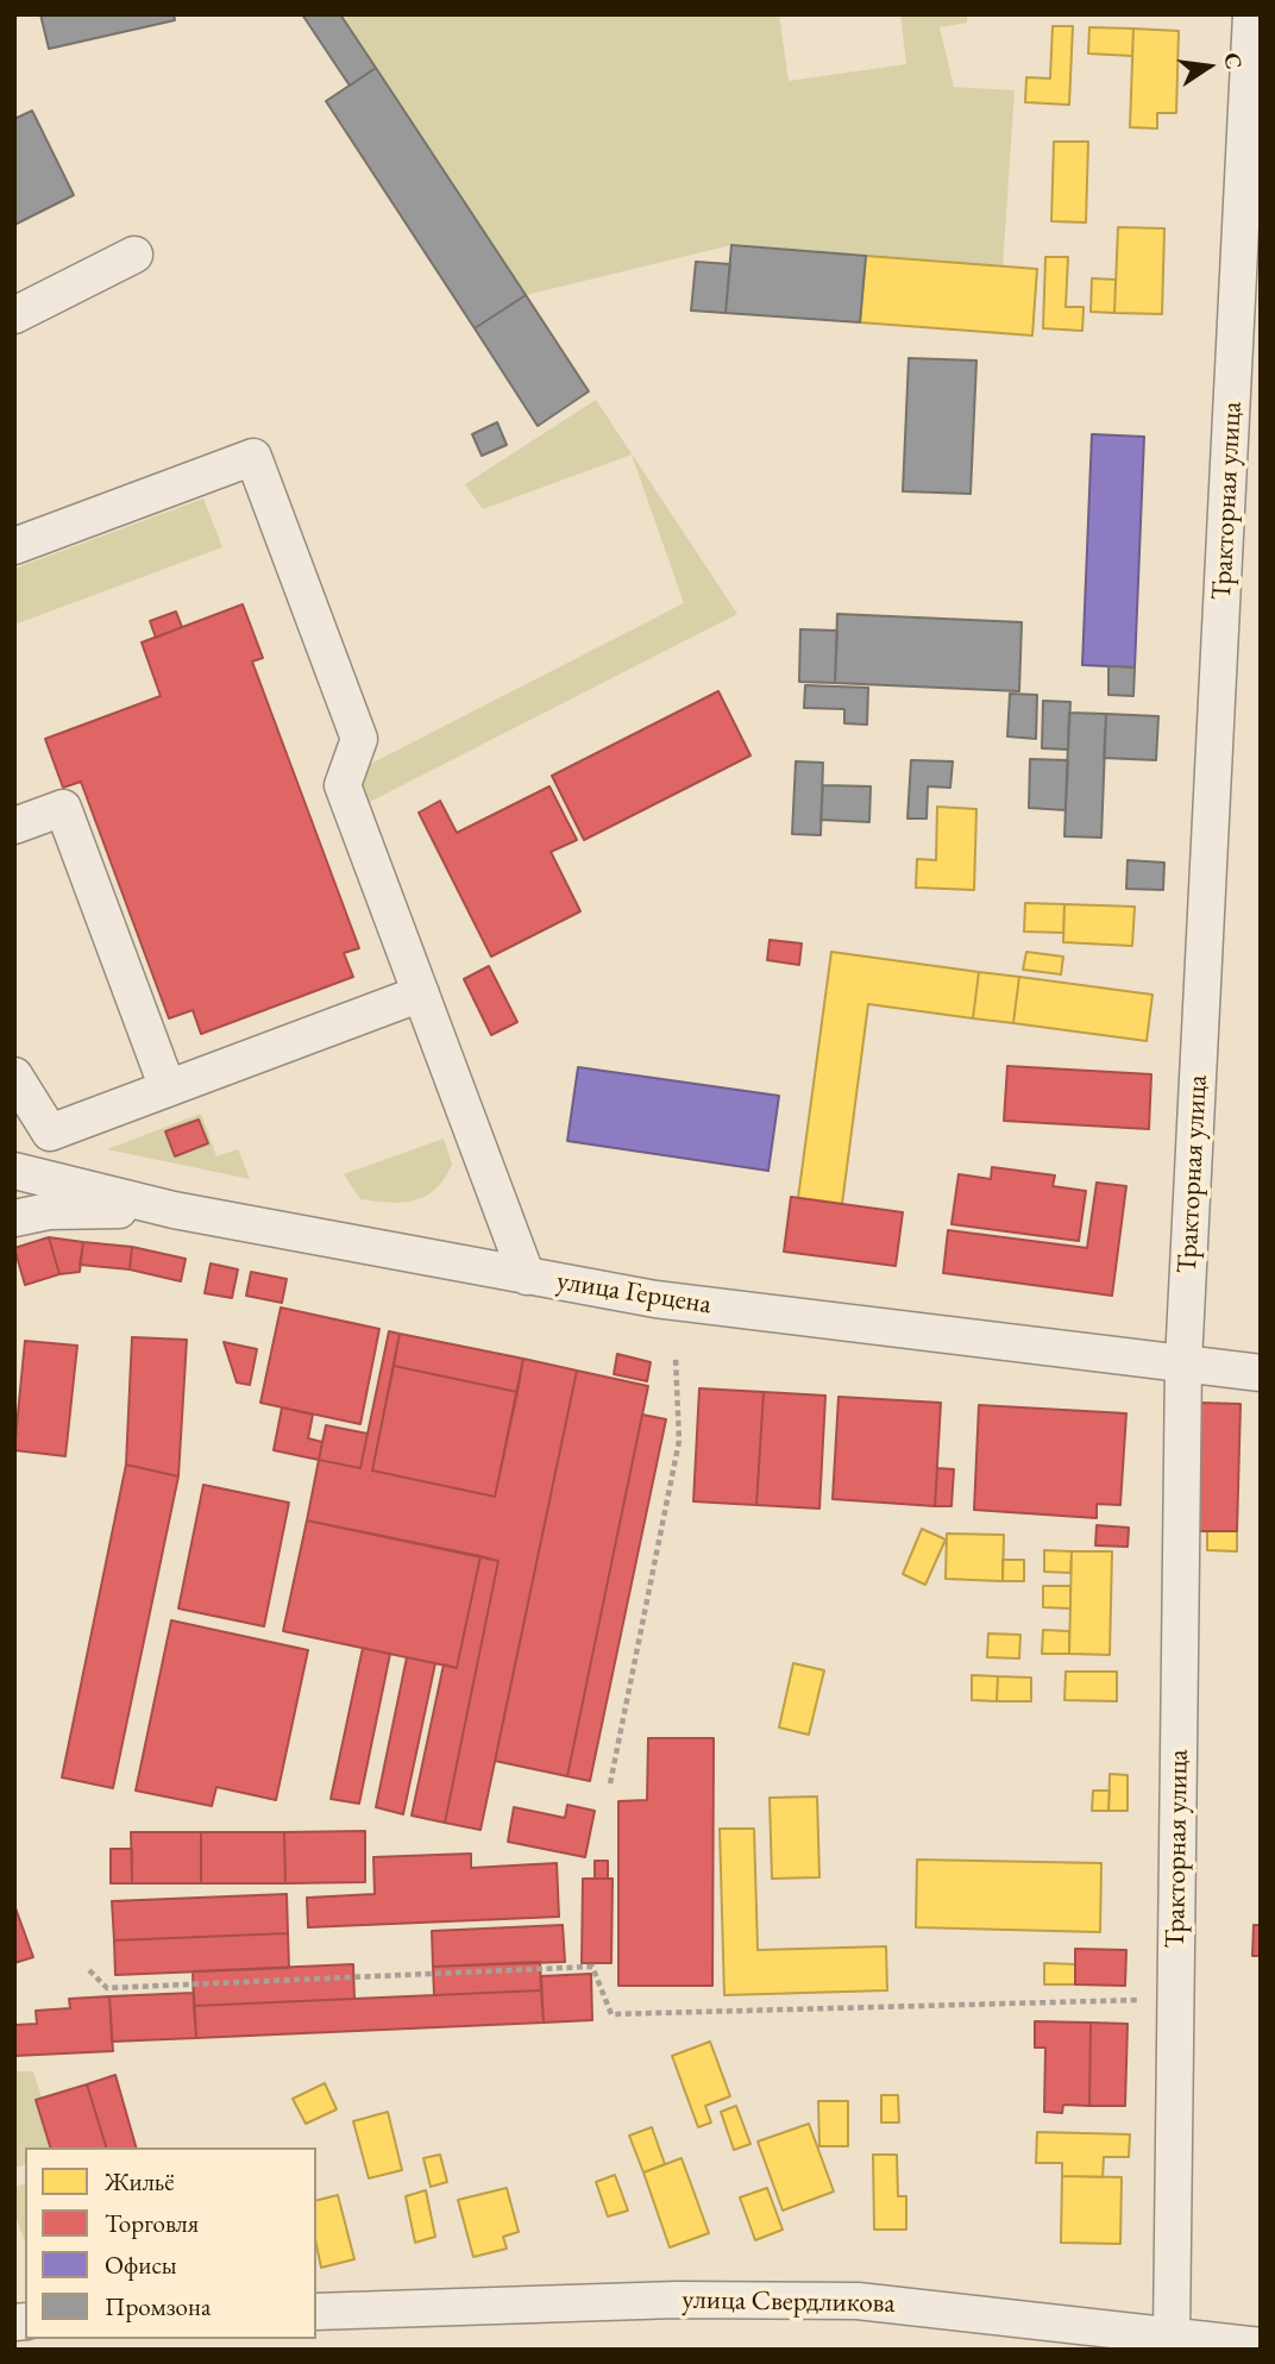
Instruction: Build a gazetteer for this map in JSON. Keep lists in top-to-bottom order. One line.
{"streets":{"street":["Тракторная улица","улица Герцена","улица Свердликова"]},"crossings":[["Тракторная улица","улица Герцена"],["Тракторная улица","улица Свердликова"]],"legend":["Жильё","Торговля","Офисы","Промзона"],"north":"right"}
